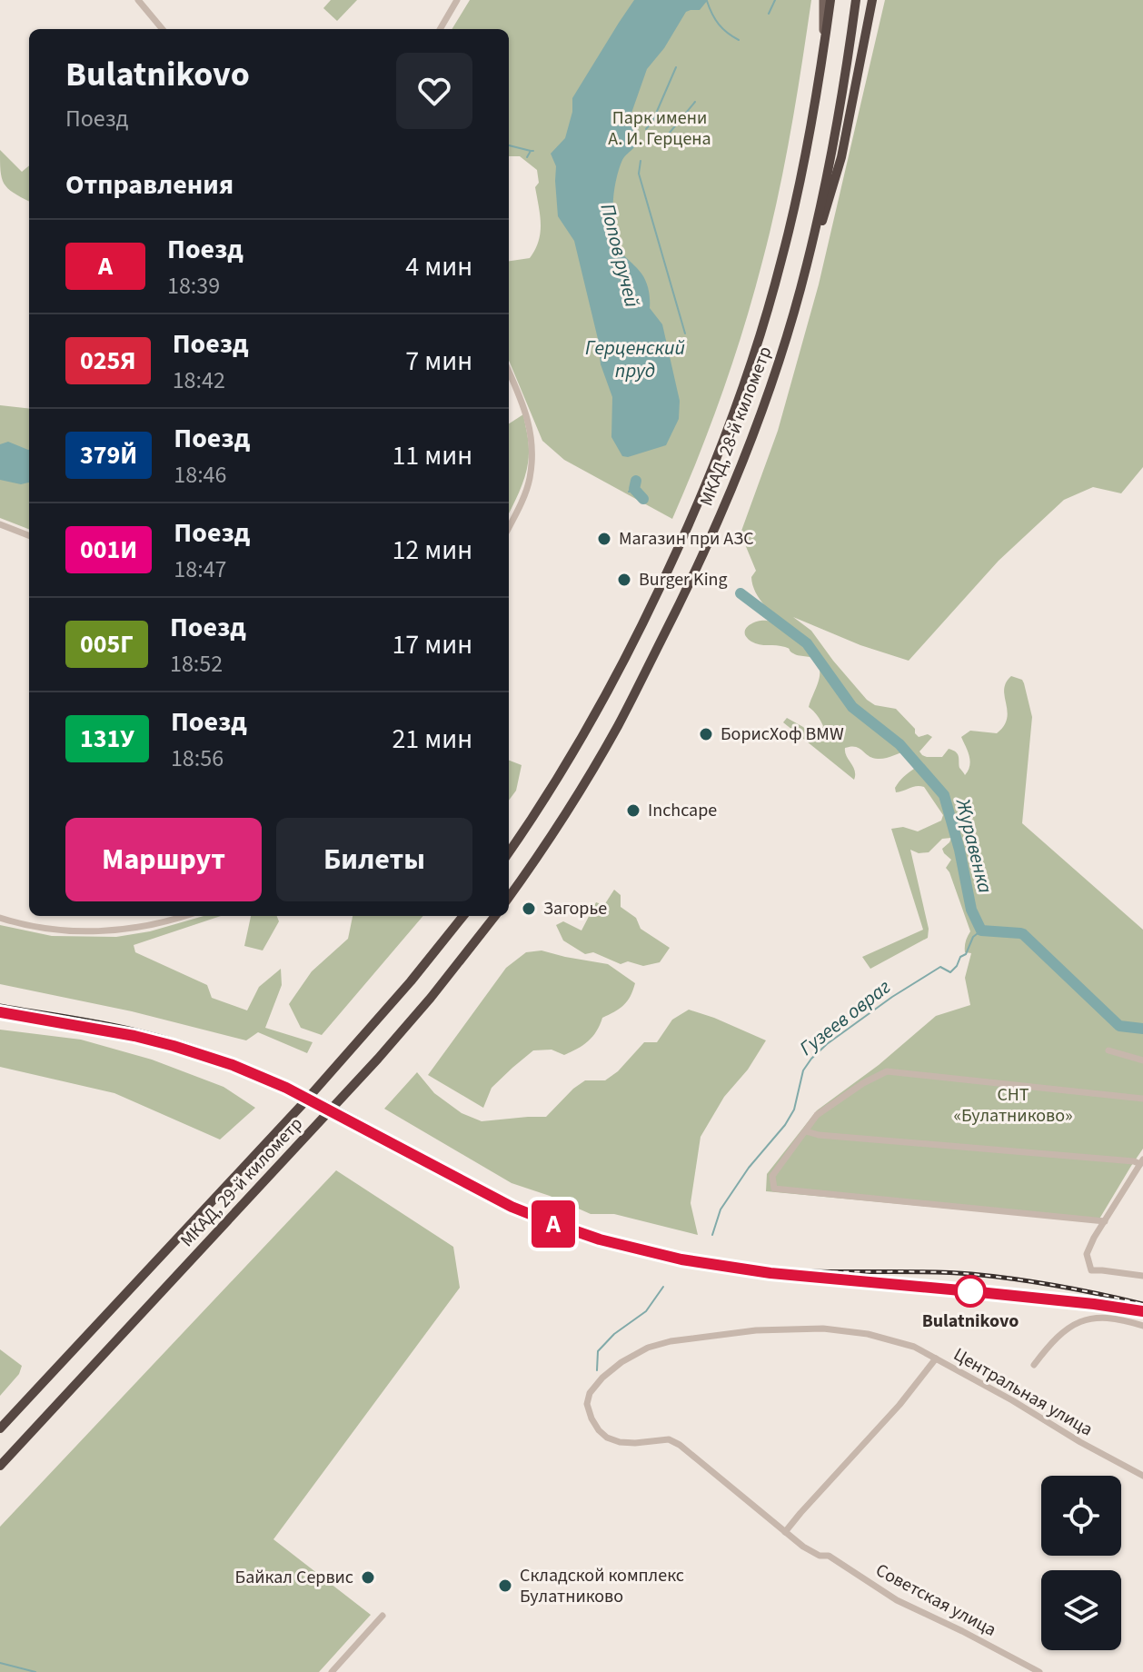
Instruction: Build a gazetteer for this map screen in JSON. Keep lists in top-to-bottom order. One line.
{"streets":{"highway":["МКАД, 28-й километр","МКАД, 29-й километр"],"street":["Центральная улица","Советская улица"]},"crossings":[["Центральная улица","Советская улица"]],"water":["Попов ручей","Герценский пруд","Журавенка","Гузеев овраг"],"parks":["Парк имени А. И. Герцена","СНТ «Булатниково»"],"places":["Магазин при АЗС","Burger King","БорисХоф BMW","Inchcape","Загорье","Bulatnikovo","Байкал Сервис","Складской комплекс Булатниково"],"page":{"on_map":"A","heading":[["Bulatnikovo","Поезд"],"Отправления"],"list":[{"mark":"A","name":"Поезд","note":"18:39","value":"4 мин"},{"mark":"025Я","name":"Поезд","note":"18:42","value":"7 мин"},{"mark":"379Й","name":"Поезд","note":"18:46","value":"11 мин"},{"mark":"001И","name":"Поезд","note":"18:47","value":"12 мин"},{"mark":"005Г","name":"Поезд","note":"18:52","value":"17 мин"},{"mark":"131У","name":"Поезд","note":"18:56","value":"21 мин"}],"buttons":["Маршрут","Билеты"]}}
